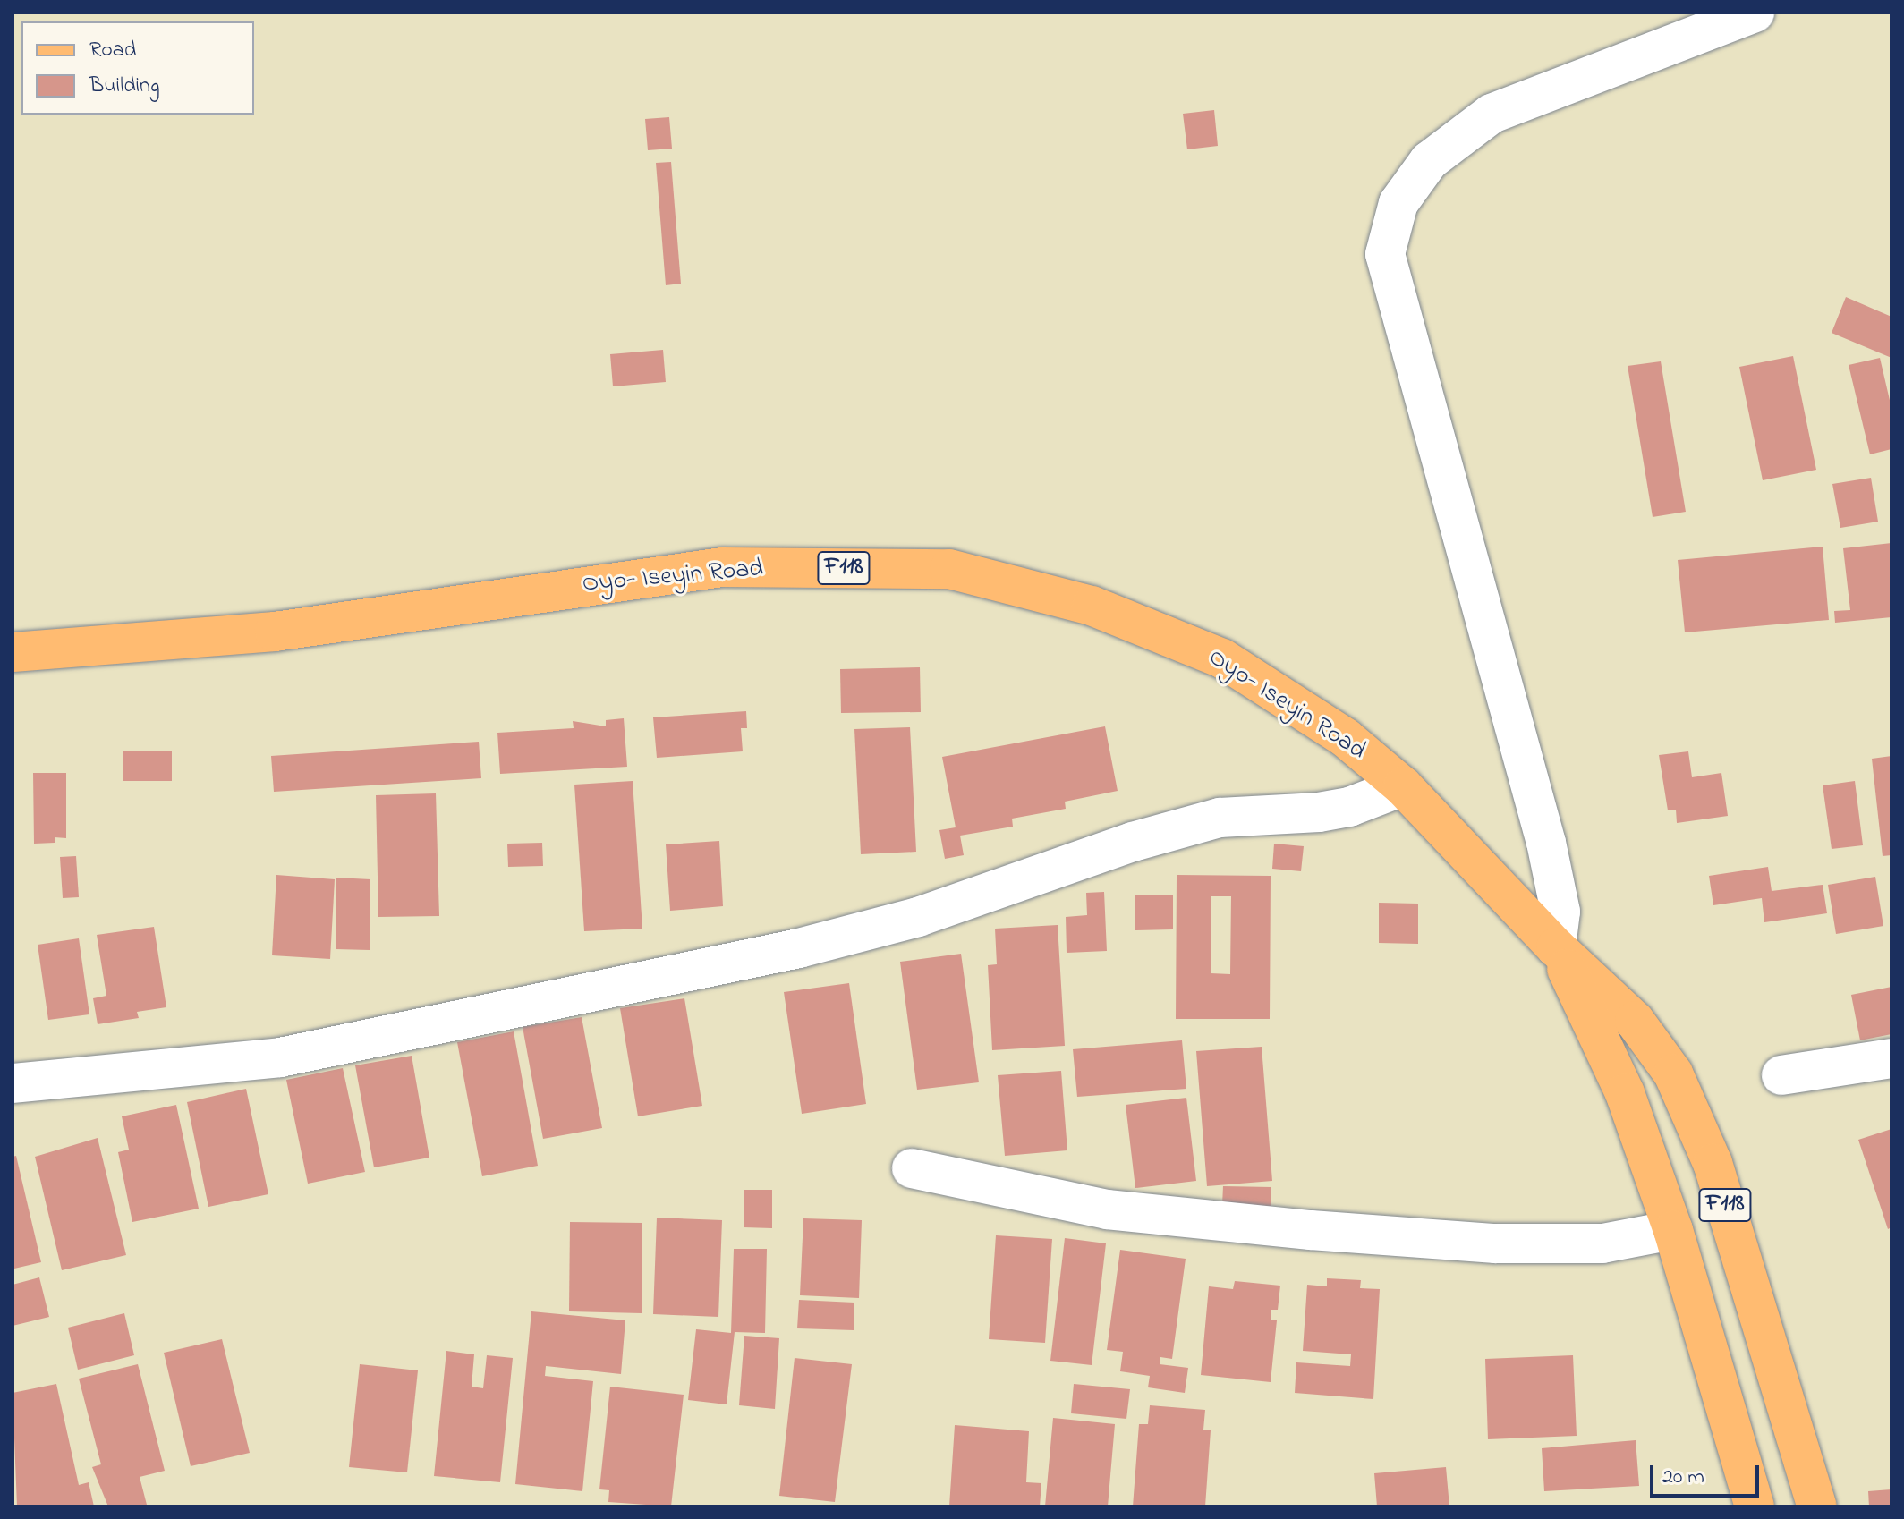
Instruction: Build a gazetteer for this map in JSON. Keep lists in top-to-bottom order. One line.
{"streets":{"main road":["F118","Oyo- Iseyin Road"]},"crossings":[["F118","Oyo- Iseyin Road"]],"legend":["Road","Building"],"scale_bar":"20 m"}
